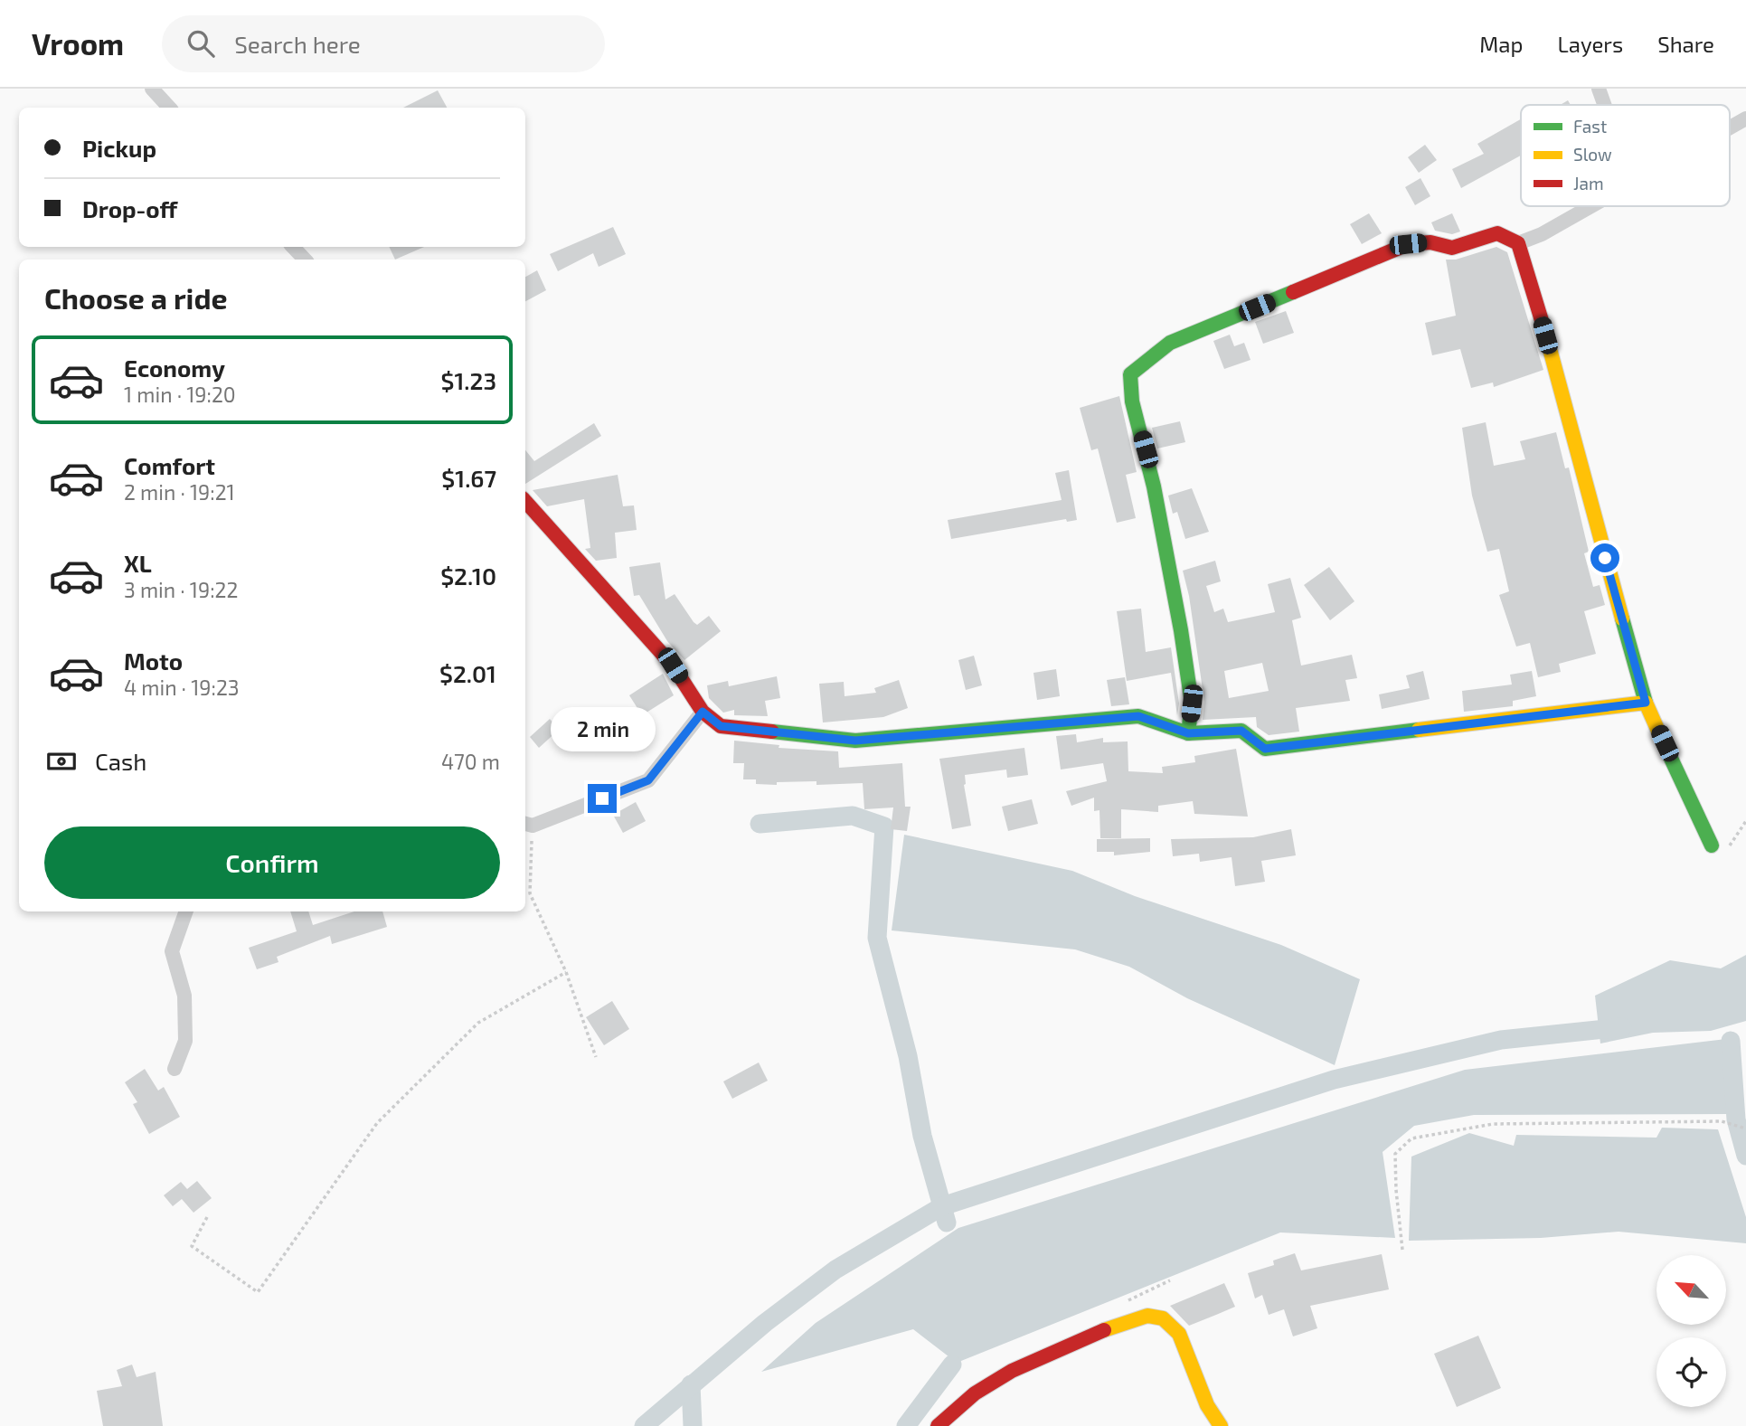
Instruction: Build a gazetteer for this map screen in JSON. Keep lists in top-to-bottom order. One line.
{"legend":["Fast","Slow","Jam"],"north":"top left","page":{"header":"Vroom","search":"Search here","nav":["Map","Layers","Share"],"banner":["Pickup","Drop-off"],"heading":"Choose a ride","list":[{"name":"Economy","note":"1 min · 19:20","value":"$1.23"},{"name":"Comfort","note":"2 min · 19:21","value":"$1.67"},{"name":"XL","note":"3 min · 19:22","value":"$2.10"},{"name":"Moto","note":"4 min · 19:23","value":"$2.01"}],"bubble":"2 min","pay":["Cash","470 m"],"buttons":"Confirm"}}
